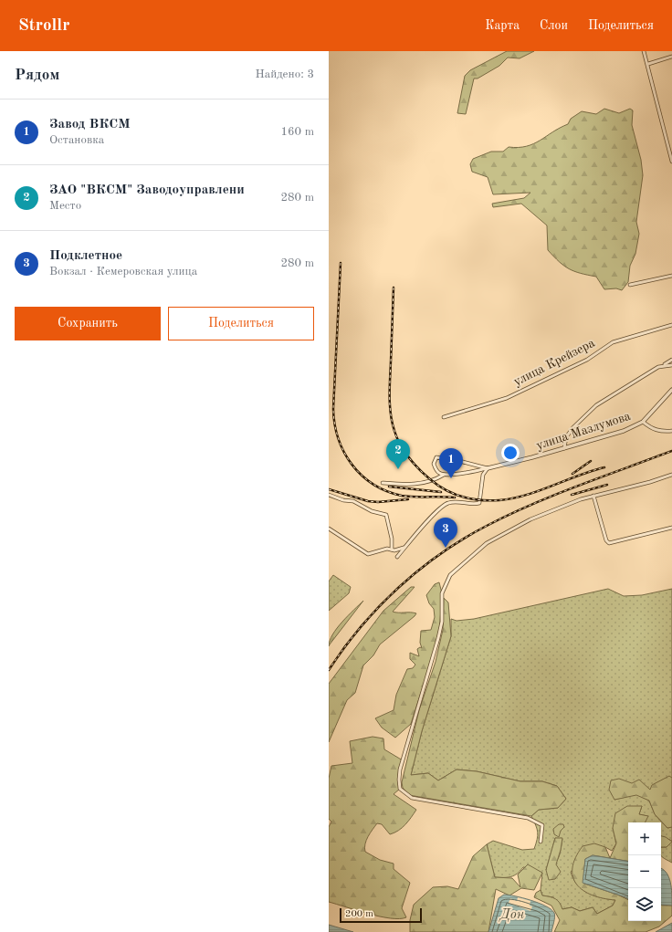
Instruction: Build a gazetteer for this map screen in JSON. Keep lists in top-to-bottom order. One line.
{"streets":{"street":["улица Крейзера","улица Мазлумова"]},"water":["Дон"],"scale_bar":"200 m","page":{"header":"Strollr","nav":["Карта","Слои","Поделиться"],"heading":["Рядом","Найдено: 3"],"list":[{"mark":"1","name":"Завод ВКСМ","note":"Остановка","value":"160 m"},{"mark":"2","name":"ЗАО \"ВКСМ\" Заводоуправлени","note":"Место","value":"280 m"},{"mark":"3","name":"Подклетное","note":"Вокзал · Кемеровская улица","value":"280 m"}],"buttons":["Сохранить","Поделиться"],"pins":["2","1","3"],"map_buttons":["+","−"],"scale":"200 m"}}
